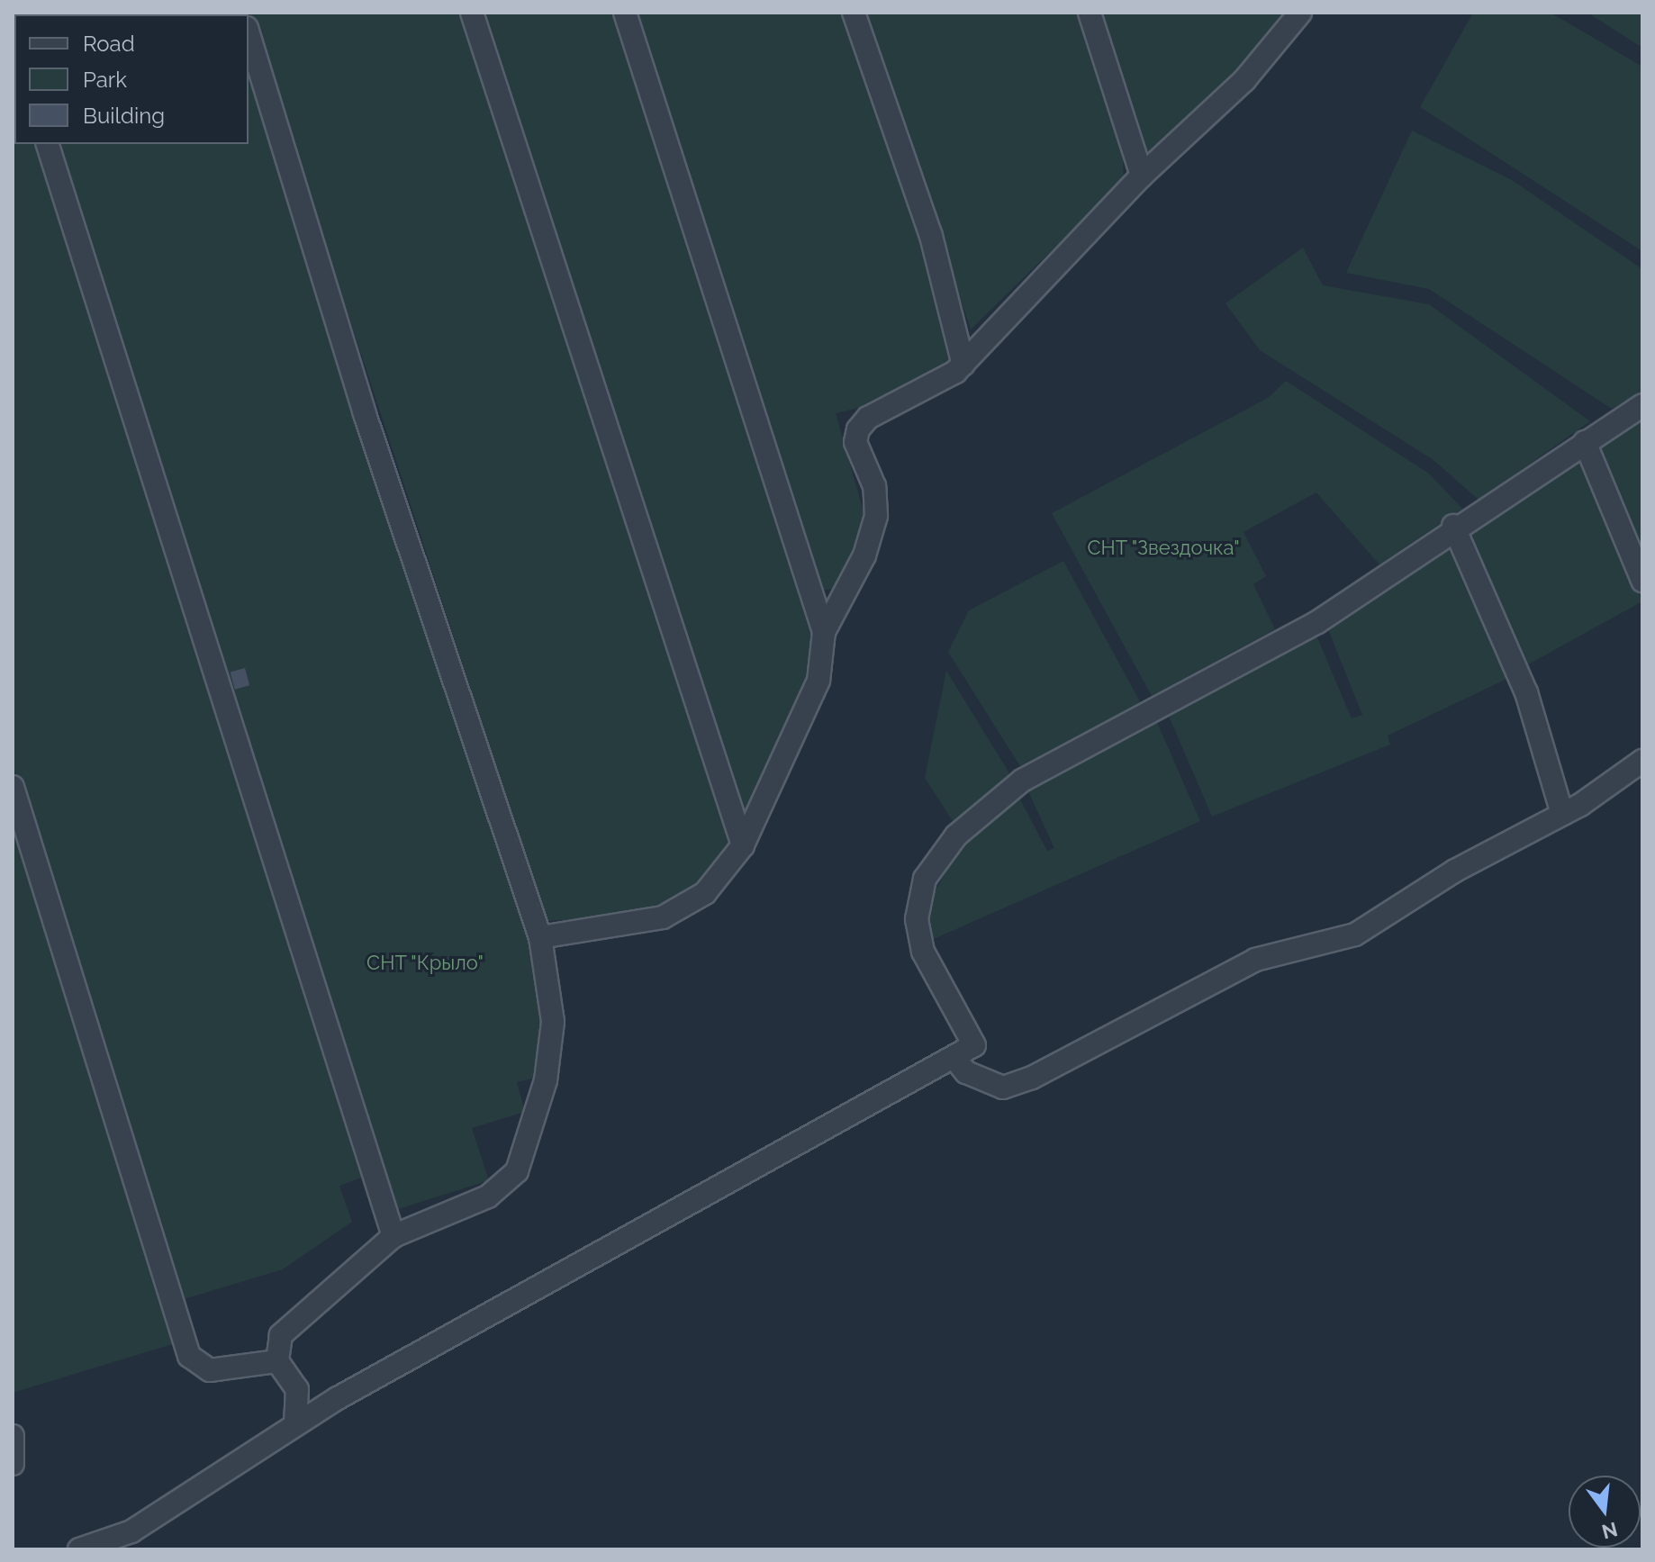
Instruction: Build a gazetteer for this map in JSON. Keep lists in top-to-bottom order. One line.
{"parks":["СНТ \"Звездочка\"","СНТ \"Крыло\""],"legend":["Road","Park","Building"],"north":"bottom"}
